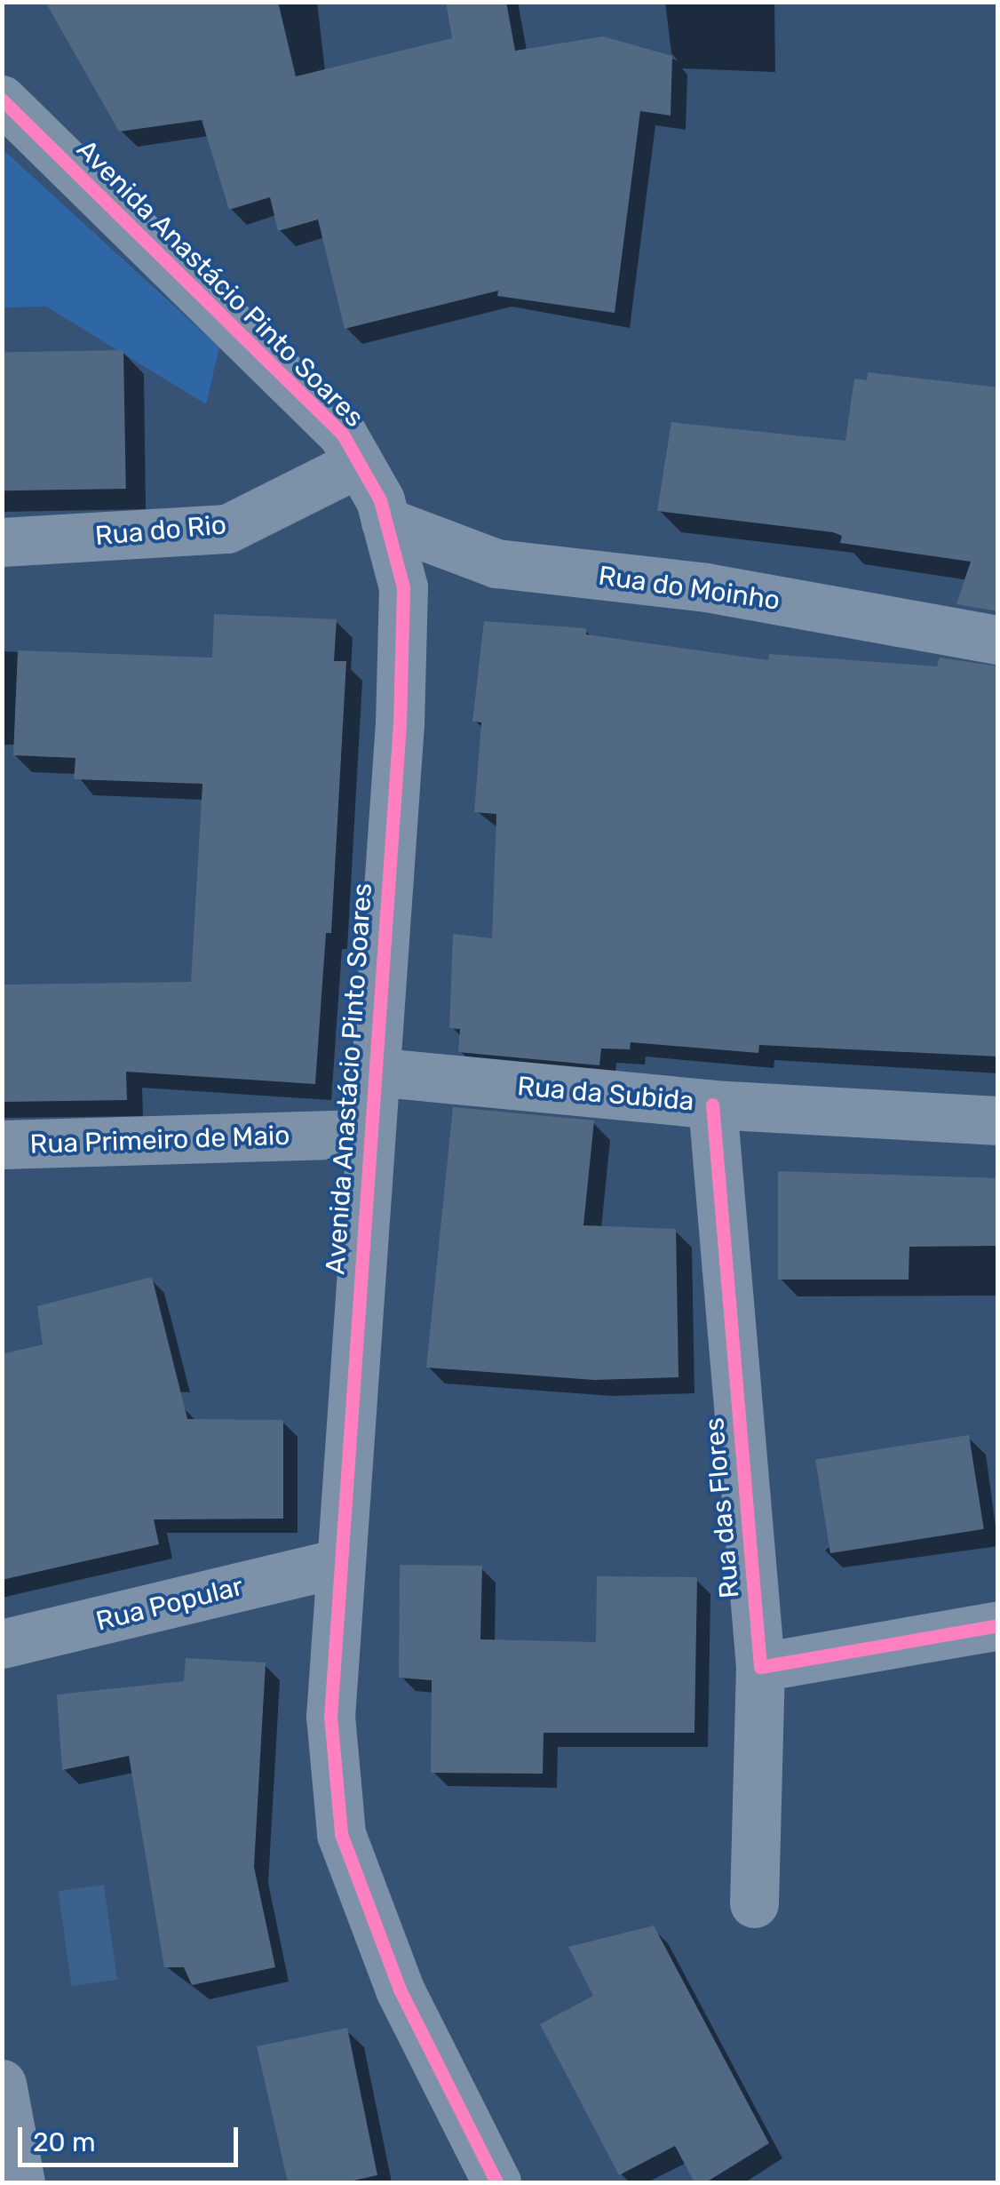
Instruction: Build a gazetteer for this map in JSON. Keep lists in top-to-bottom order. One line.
{"streets":{"street":["Avenida Anastácio Pinto Soares","Rua do Rio","Rua do Moinho","Rua da Subida","Rua Primeiro de Maio","Rua das Flores","Rua Popular"]},"crossings":[["Avenida Anastácio Pinto Soares","Rua do Rio"],["Avenida Anastácio Pinto Soares","Rua do Moinho"],["Avenida Anastácio Pinto Soares","Rua da Subida"],["Avenida Anastácio Pinto Soares","Rua Primeiro de Maio"],["Avenida Anastácio Pinto Soares","Rua Popular"],["Rua da Subida","Rua das Flores"]],"scale_bar":"20 m"}
